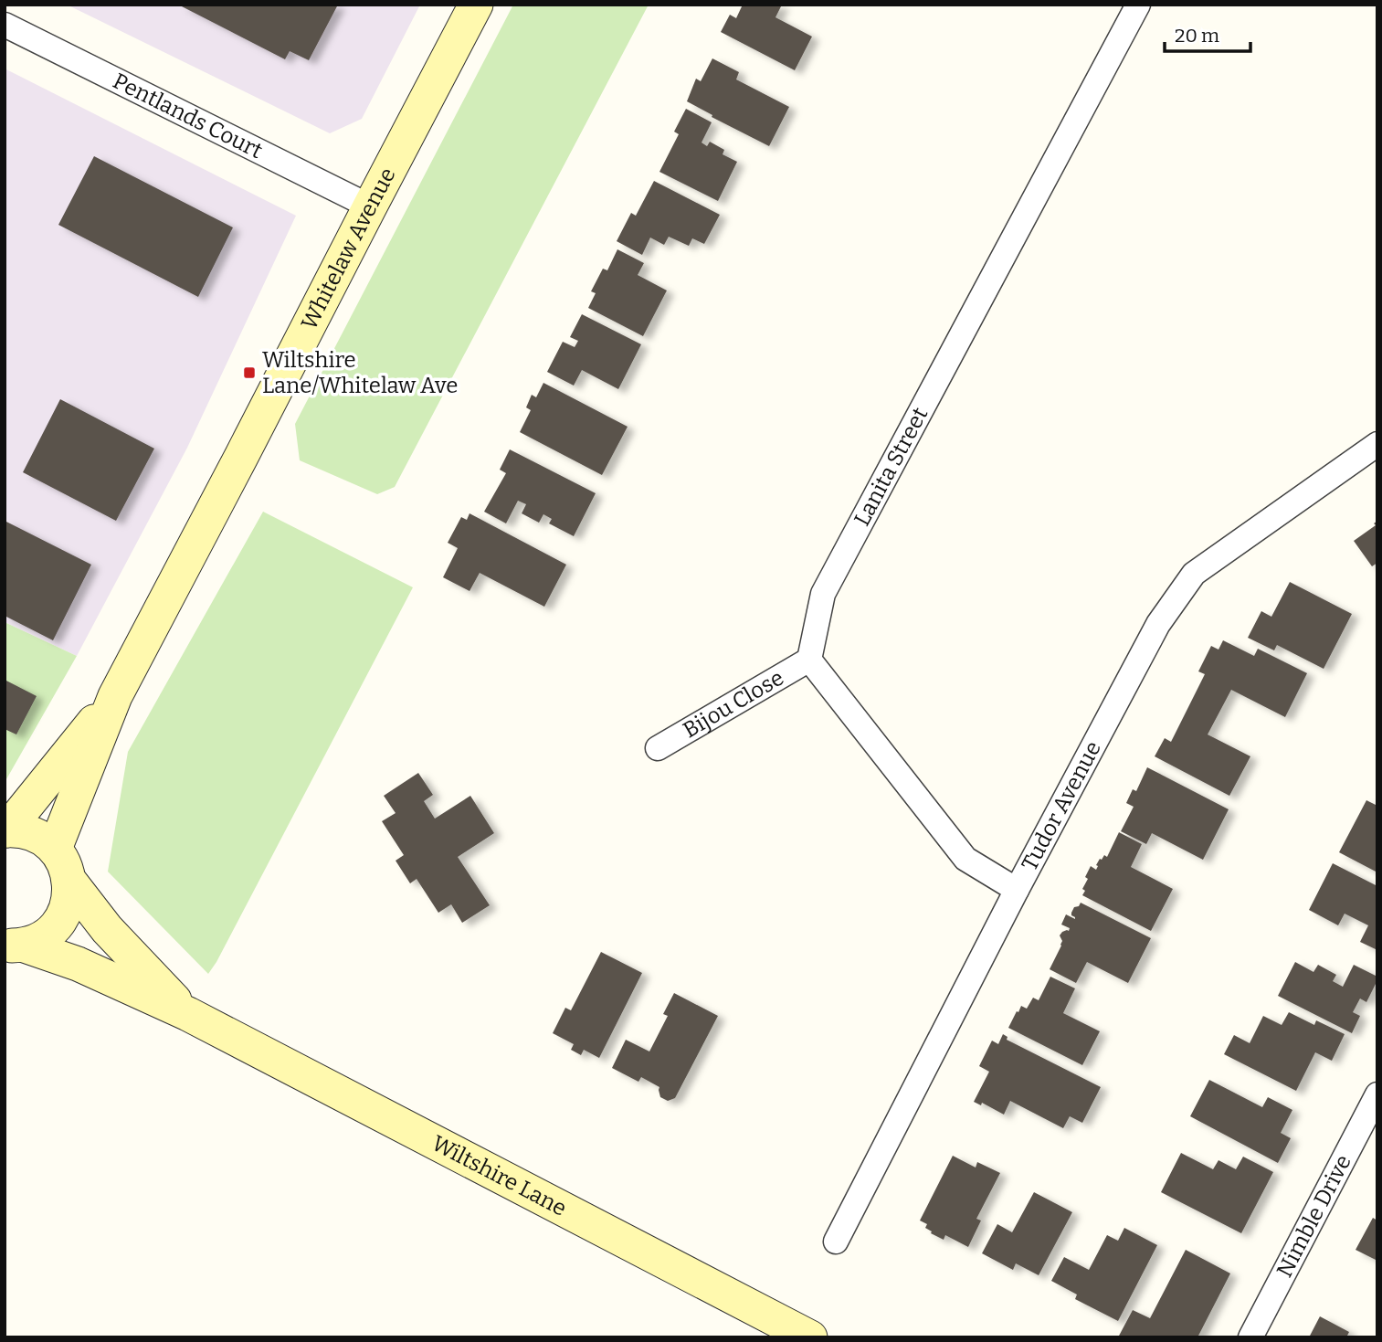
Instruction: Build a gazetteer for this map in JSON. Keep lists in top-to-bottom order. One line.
{"streets":{"main road":["Whitelaw Avenue","Wiltshire Lane"],"street":["Pentlands Court","Lanita Street","Bijou Close","Tudor Avenue","Nimble Drive"]},"crossings":[["Pentlands Court","Whitelaw Avenue"],["Whitelaw Avenue","Wiltshire Lane"],["Lanita Street","Bijou Close"]],"places":{"transit":["Wiltshire Lane/Whitelaw Ave"]},"scale_bar":"20 m"}
